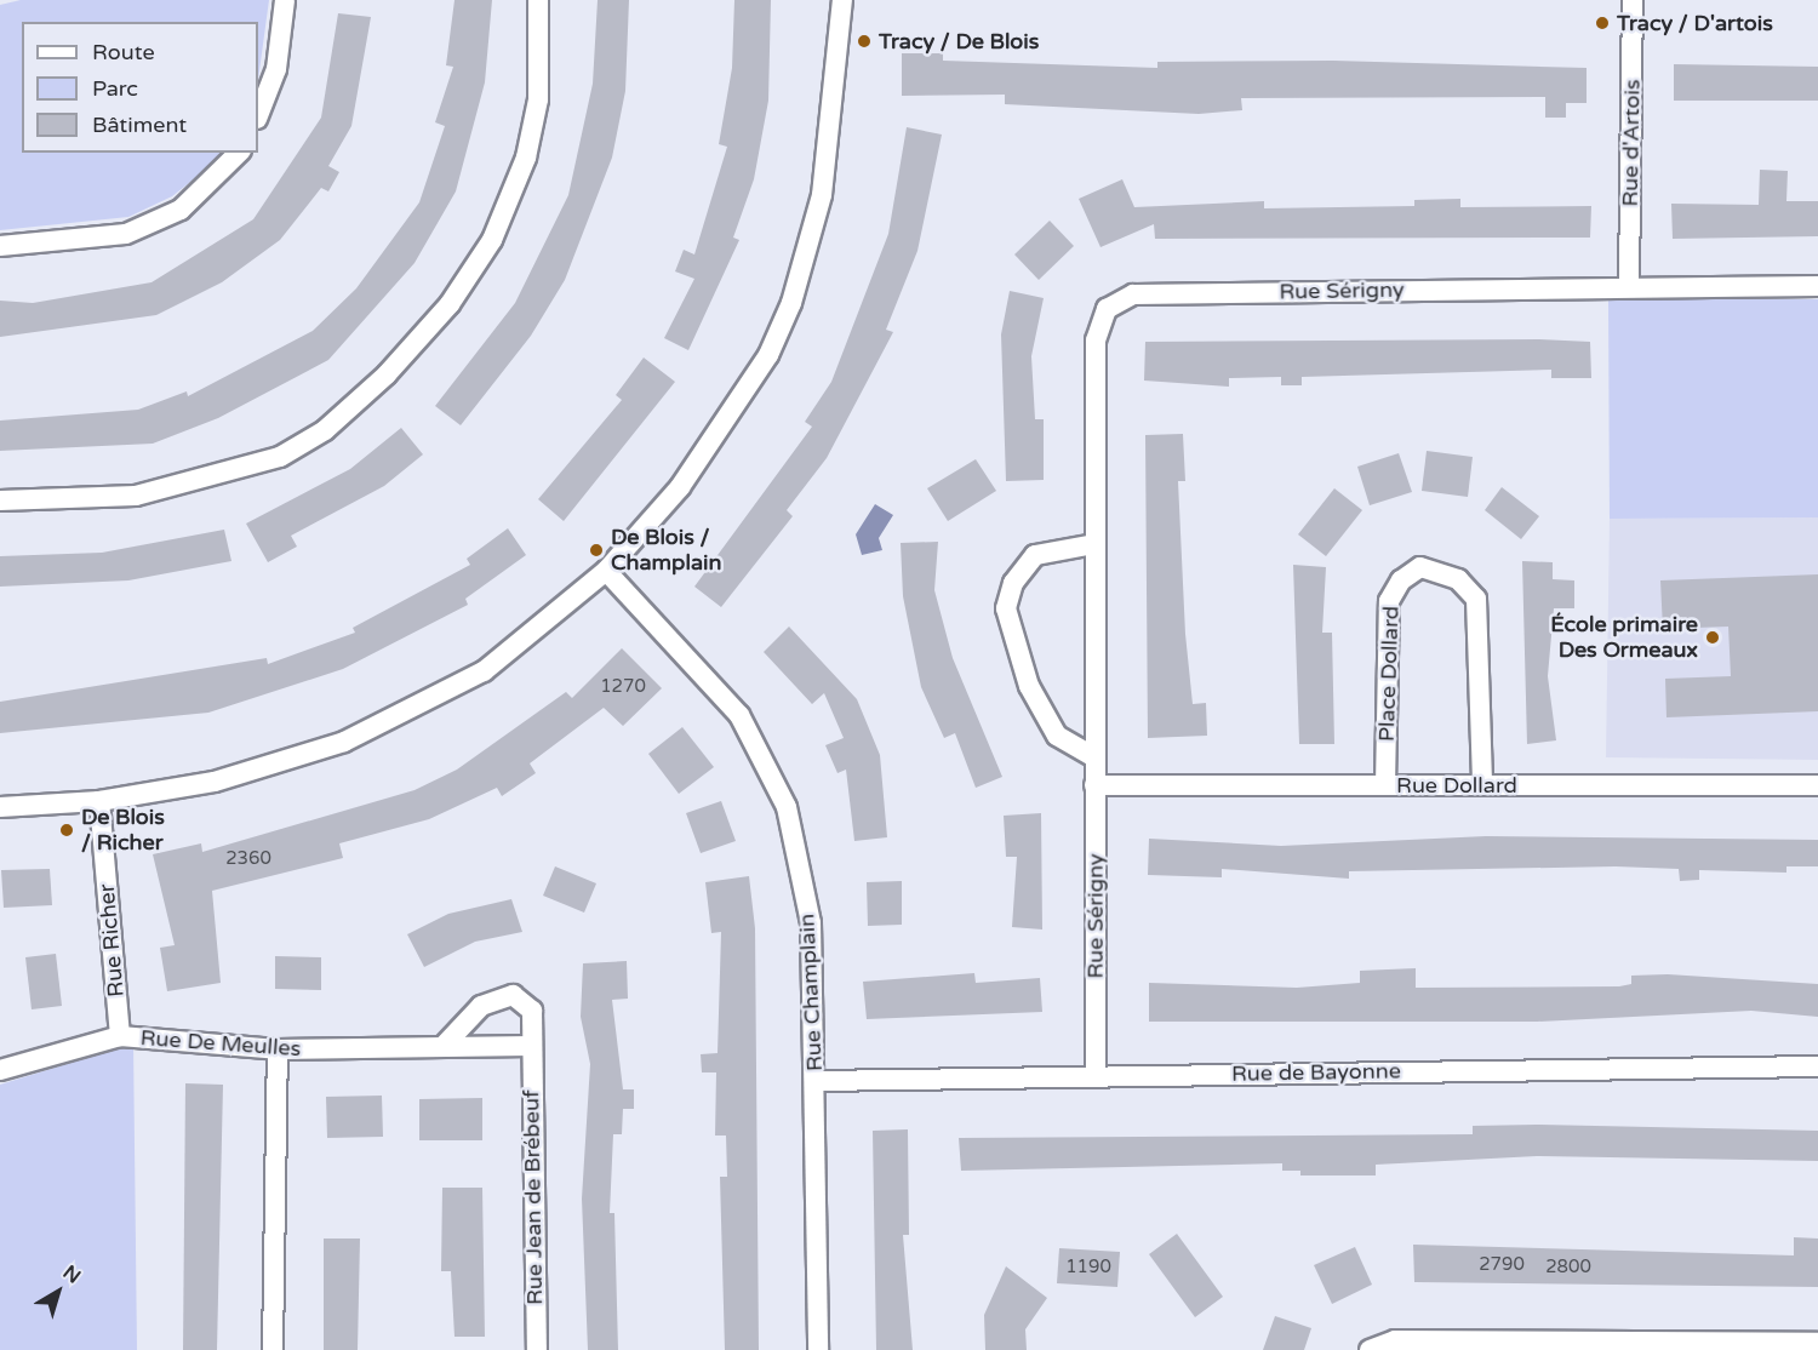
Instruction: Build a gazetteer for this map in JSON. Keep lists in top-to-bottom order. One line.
{"streets":{"street":["Rue d'Artois","Rue Sérigny","Place Dollard","Rue Dollard","Rue Richer","Rue Champlain","Rue De Meulles","Rue de Bayonne","Rue Jean de Brébeuf"]},"crossings":[["Rue d'Artois","Rue Sérigny"],["Rue Sérigny","Rue Dollard"],["Rue Sérigny","Rue de Bayonne"],["Place Dollard","Rue Dollard"],["Rue Richer","Rue De Meulles"],["Rue Champlain","Rue de Bayonne"],["Rue De Meulles","Rue Jean de Brébeuf"]],"places":["Tracy / D'artois","Tracy / De Blois","De Blois / Champlain","École primaire Des Ormeaux","De Blois / Richer"],"house_numbers":["1270","2360","2790","1190","2800"],"legend":["Route","Parc","Bâtiment"],"north":"top right"}
